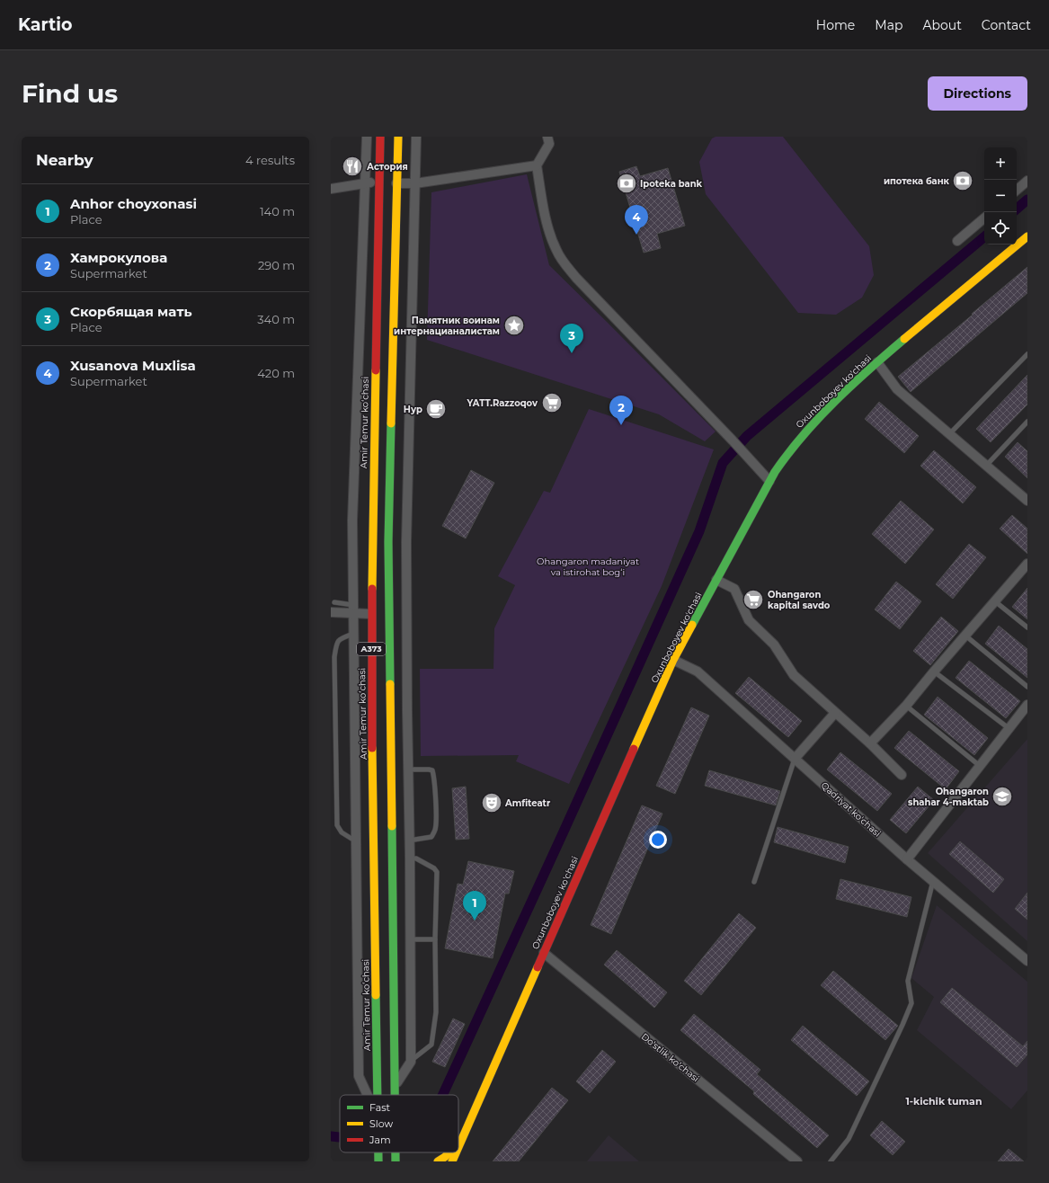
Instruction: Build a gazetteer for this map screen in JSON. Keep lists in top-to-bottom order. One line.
{"streets":{"main road":["Oxunboboyev ko'chasi","Amir Temur koʻchasi","A373"],"street":["Qadriyat ko'chasi","Do'stlik ko'chasi"]},"crossings":[["Oxunboboyev ko'chasi","Qadriyat ko'chasi"],["Oxunboboyev ko'chasi","Do'stlik ko'chasi"]],"districts":["1-kichik tuman"],"parks":["Ohangaron madaniyat va istirohat bogʻi"],"places":{"restaurant":["Астория"],"bank":["ипотека банк","Ipoteka bank"],"place":["Памятник воинам интернацианалистам"],"supermarket":["YATT.Razzoqov","Ohangaron kapital savdo"],"cafe":["Нур"],"school or university":["Ohangaron shahar 4-maktab"],"theatre":["Amfiteatr"]},"legend":["Fast","Slow","Jam"],"page":{"header":"Kartio","nav":["Home","Map","About","Contact"],"buttons":"Directions","title":"Find us","heading":["Nearby","4 results"],"map_buttons":["+","−"],"list":[{"mark":"1","name":"Anhor choyxonasi","note":"Place","value":"140 m"},{"mark":"2","name":"Хамрокулова","note":"Supermarket","value":"290 m"},{"mark":"3","name":"Скорбящая мать","note":"Place","value":"340 m"},{"mark":"4","name":"Xusanova Muxlisa","note":"Supermarket","value":"420 m"}],"pins":["4","3","2","1"]}}
